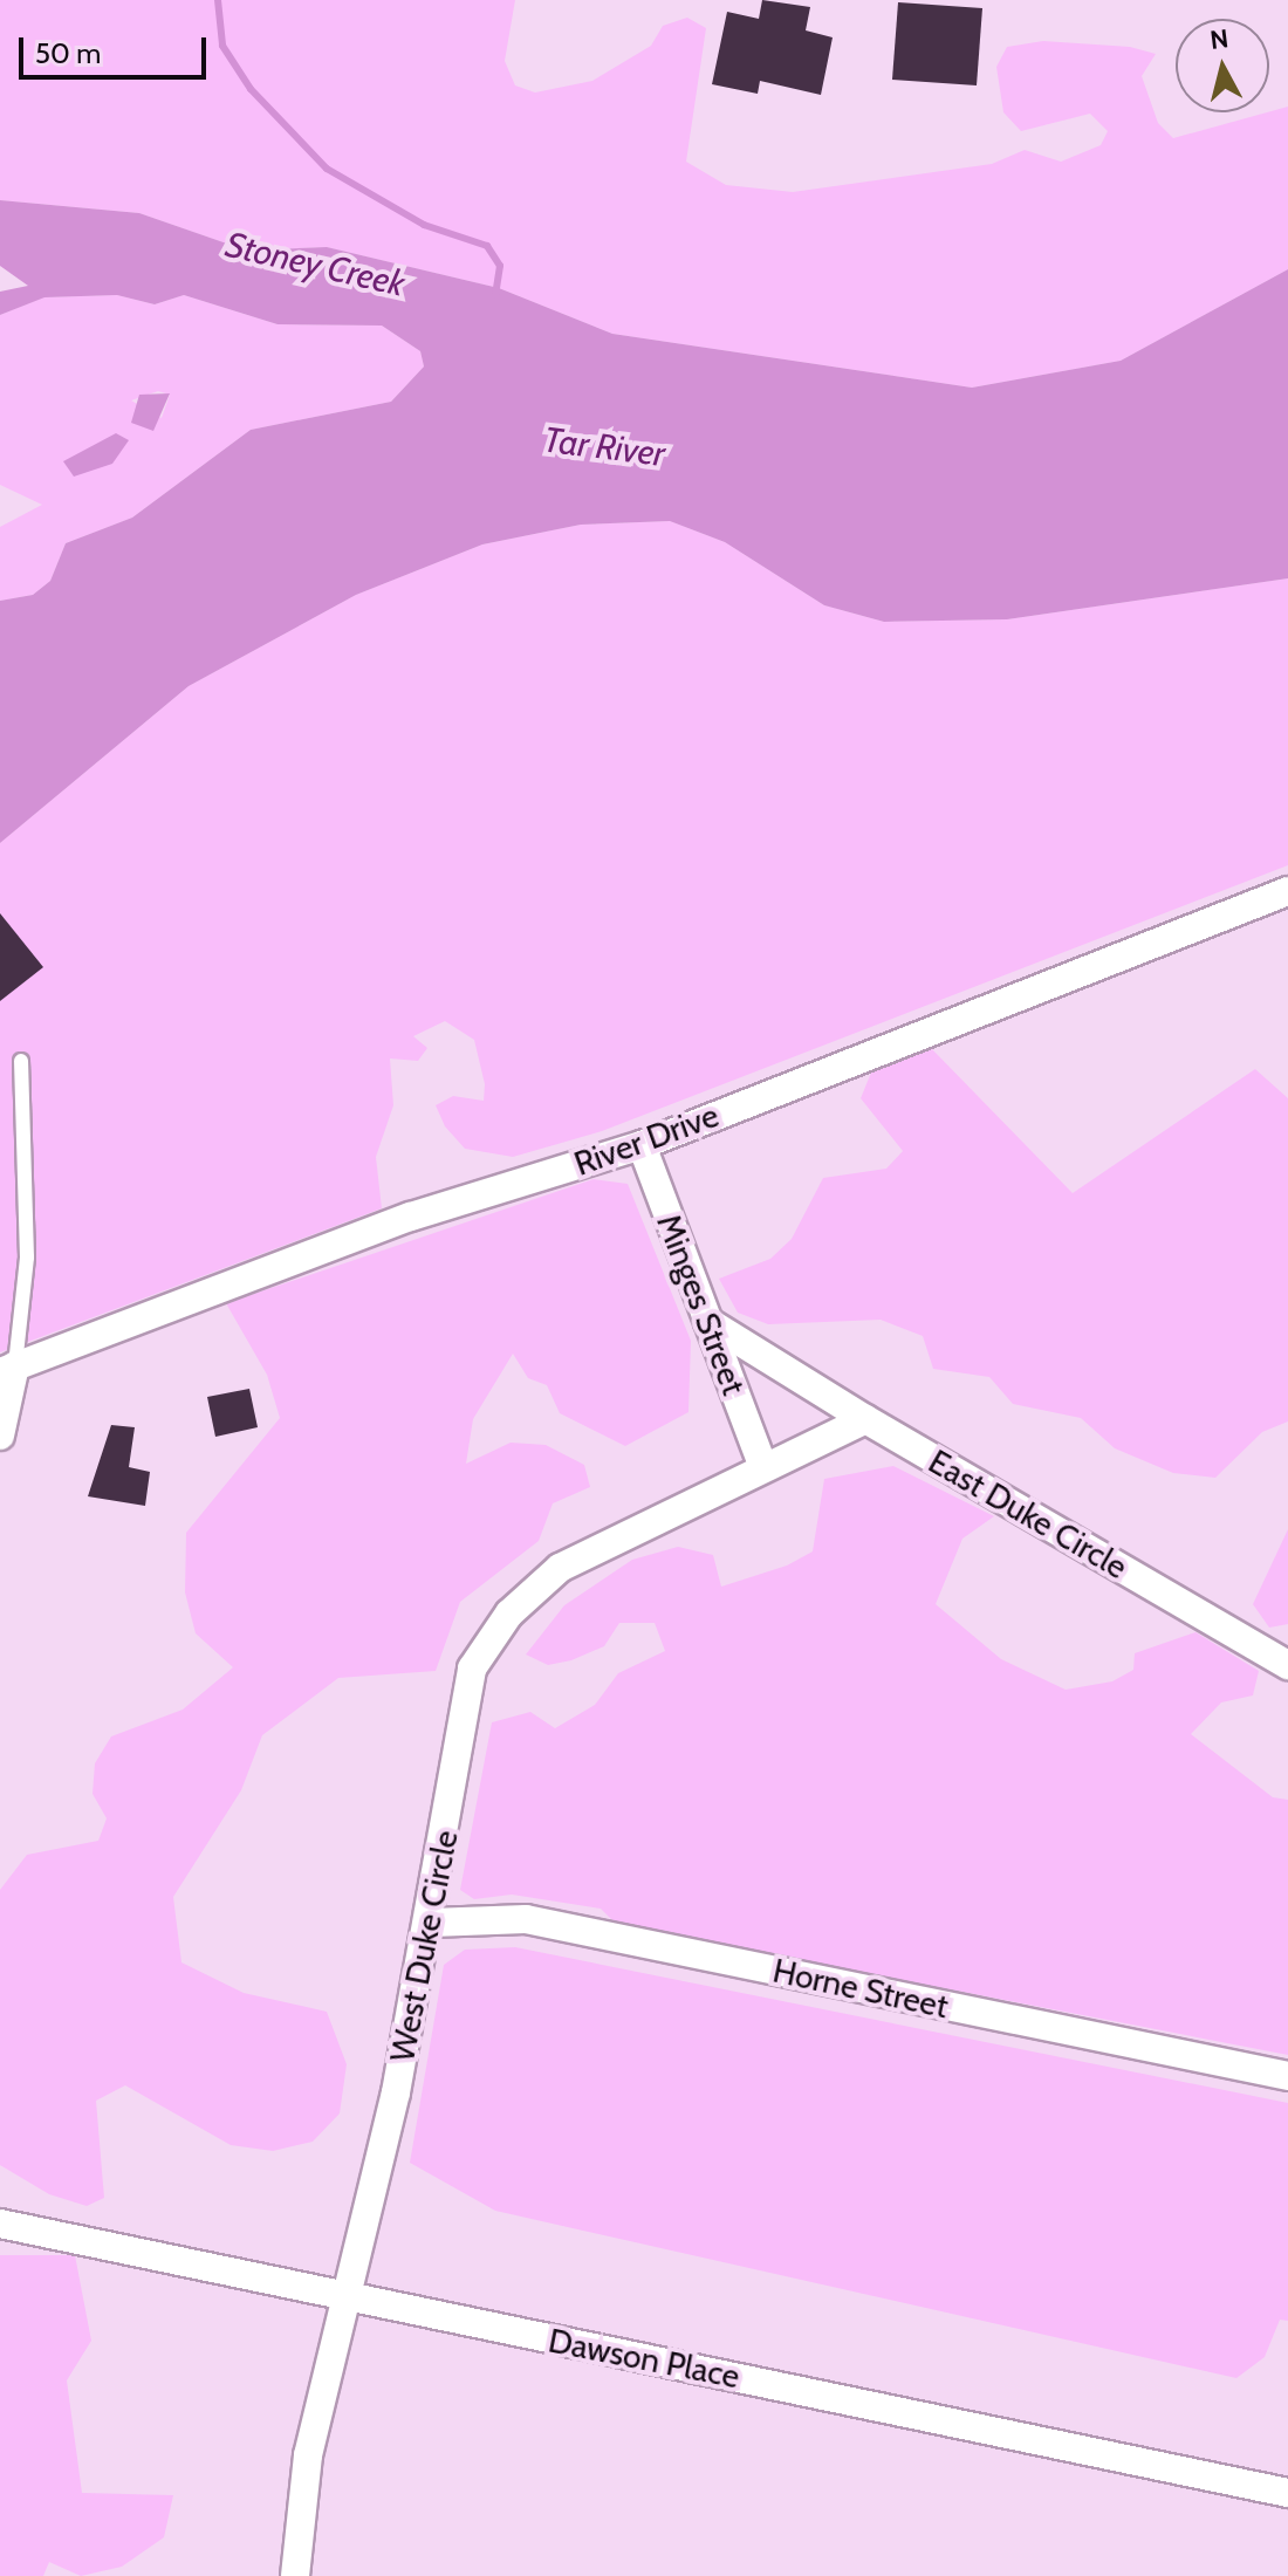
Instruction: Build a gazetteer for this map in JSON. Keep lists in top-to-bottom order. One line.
{"streets":{"street":["River Drive","Minges Street","East Duke Circle","West Duke Circle","Horne Street","Dawson Place"]},"crossings":[["River Drive","Minges Street"],["Minges Street","East Duke Circle"],["Minges Street","West Duke Circle"],["West Duke Circle","Horne Street"],["West Duke Circle","Dawson Place"]],"water":["Stoney Creek","Tar River"],"scale_bar":"50 m","north":"top"}
